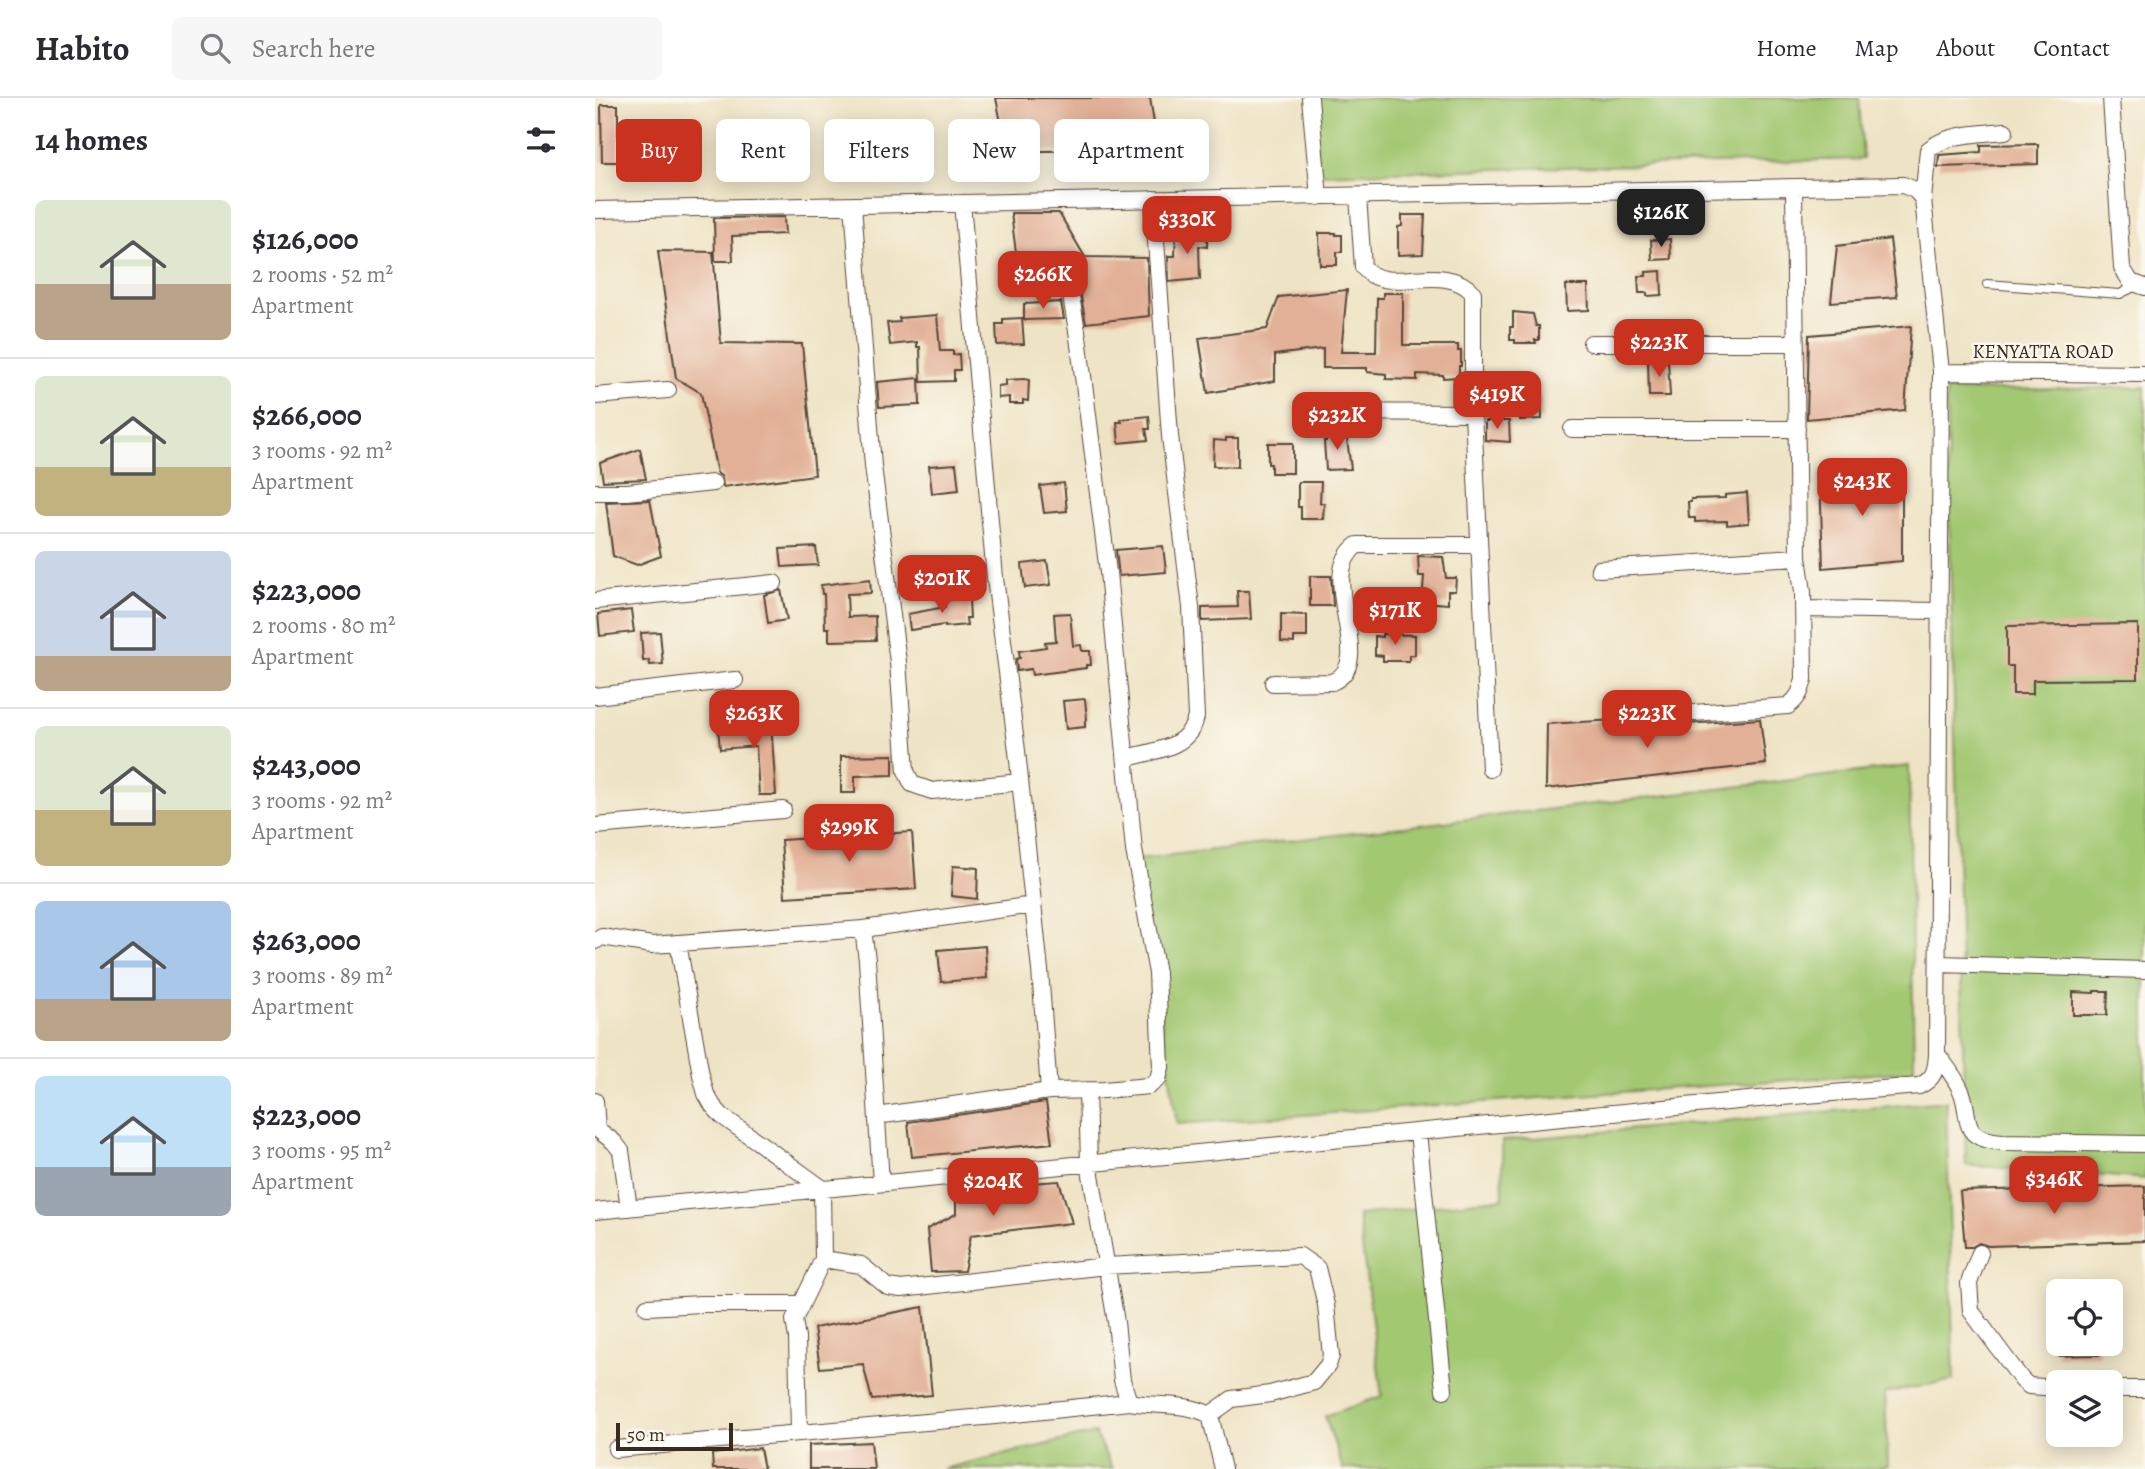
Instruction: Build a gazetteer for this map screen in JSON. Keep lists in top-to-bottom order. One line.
{"streets":{"street":["KENYATTA ROAD"]},"scale_bar":"50 m","page":{"header":"Habito","search":"Search here","nav":["Home","Map","About","Contact"],"heading":"14 homes","chip":["Buy","Rent","Filters","New","Apartment"],"list":[{"name":"$126,000","note":"2 rooms · 52 m² · Apartment"},{"name":"$266,000","note":"3 rooms · 92 m² · Apartment"},{"name":"$223,000","note":"2 rooms · 80 m² · Apartment"},{"name":"$243,000","note":"3 rooms · 92 m² · Apartment"},{"name":"$263,000","note":"3 rooms · 89 m² · Apartment"},{"name":"$223,000","note":"3 rooms · 95 m² · Apartment"}],"price":["$126K","$330K","$266K","$223K","$419K","$232K","$243K","$201K","$171K","$263K","$223K","$299K","$346K","$204K"],"scale":"50 m"}}
